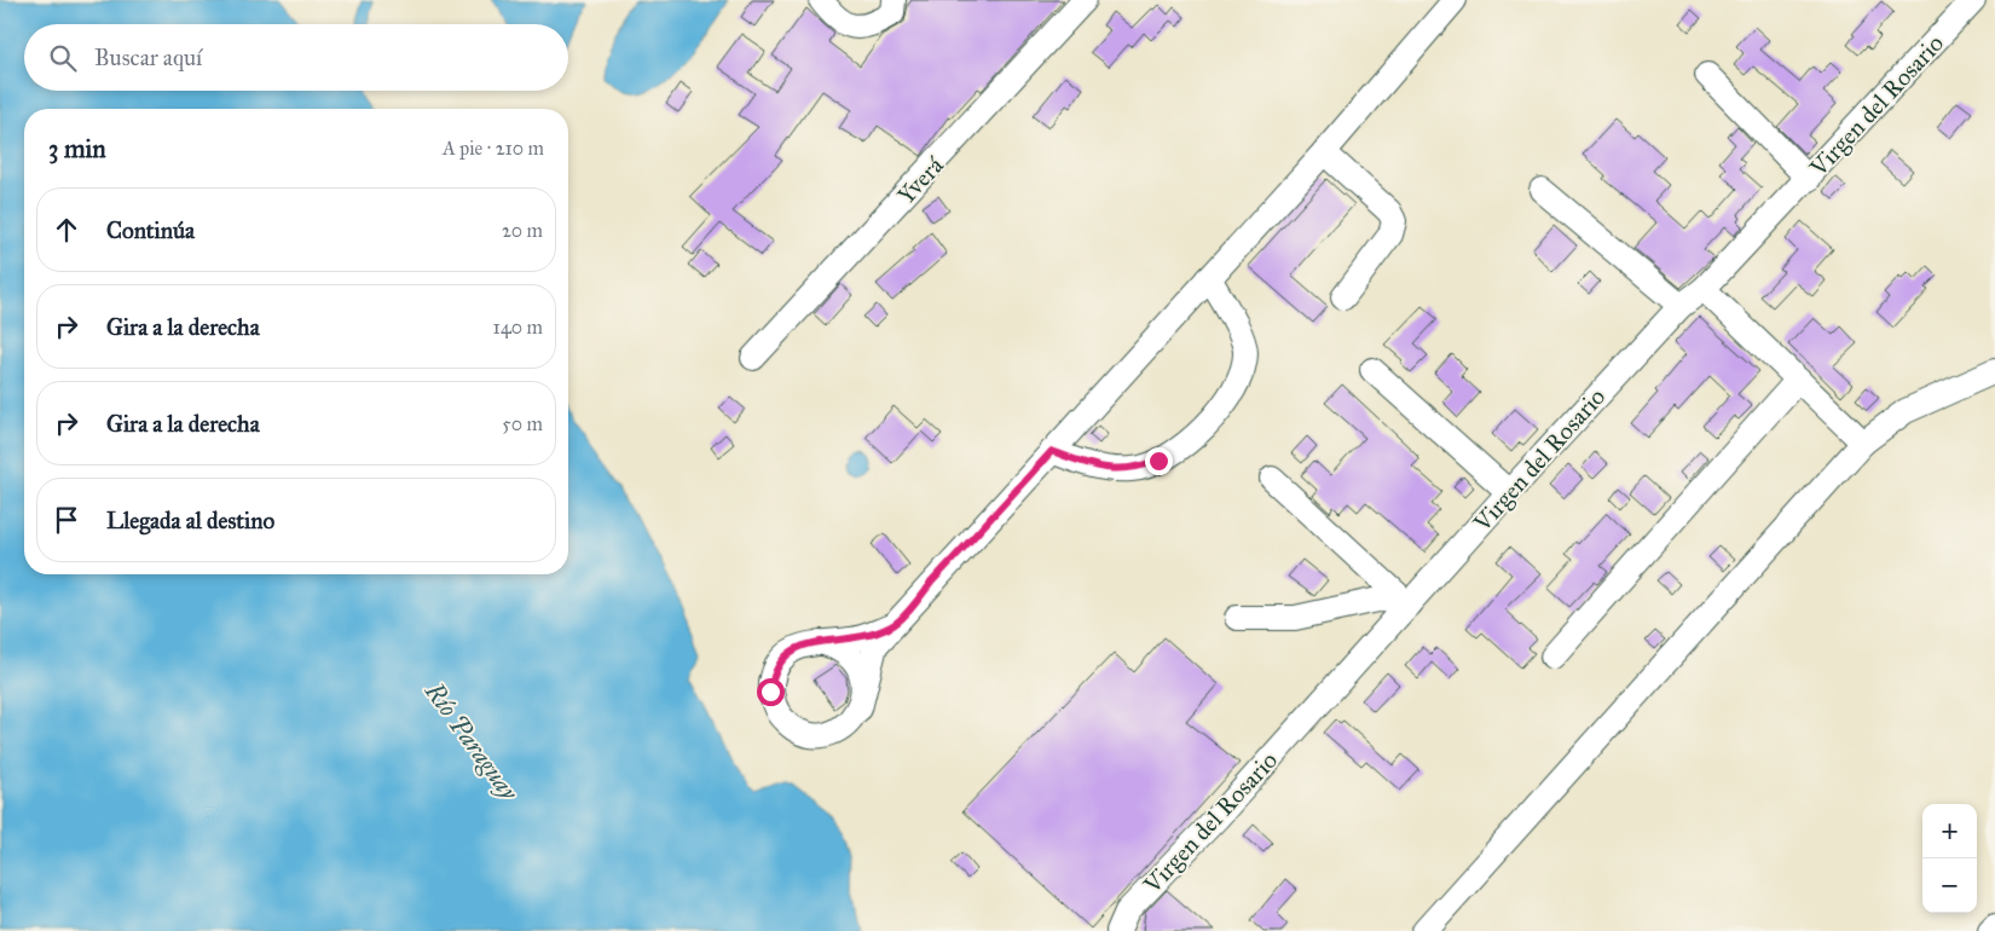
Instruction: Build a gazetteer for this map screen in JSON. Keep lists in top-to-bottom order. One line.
{"streets":{"street":["Virgen del Rosario","Yverá"]},"water":["Río Paraguay"],"page":{"search":"Buscar aquí","heading":["3 min","A pie · 210 m"],"list":[["Continúa","20 m"],["Gira a la derecha","140 m"],["Gira a la derecha","50 m"],"Llegada al destino"],"map_buttons":["+","−"]}}
